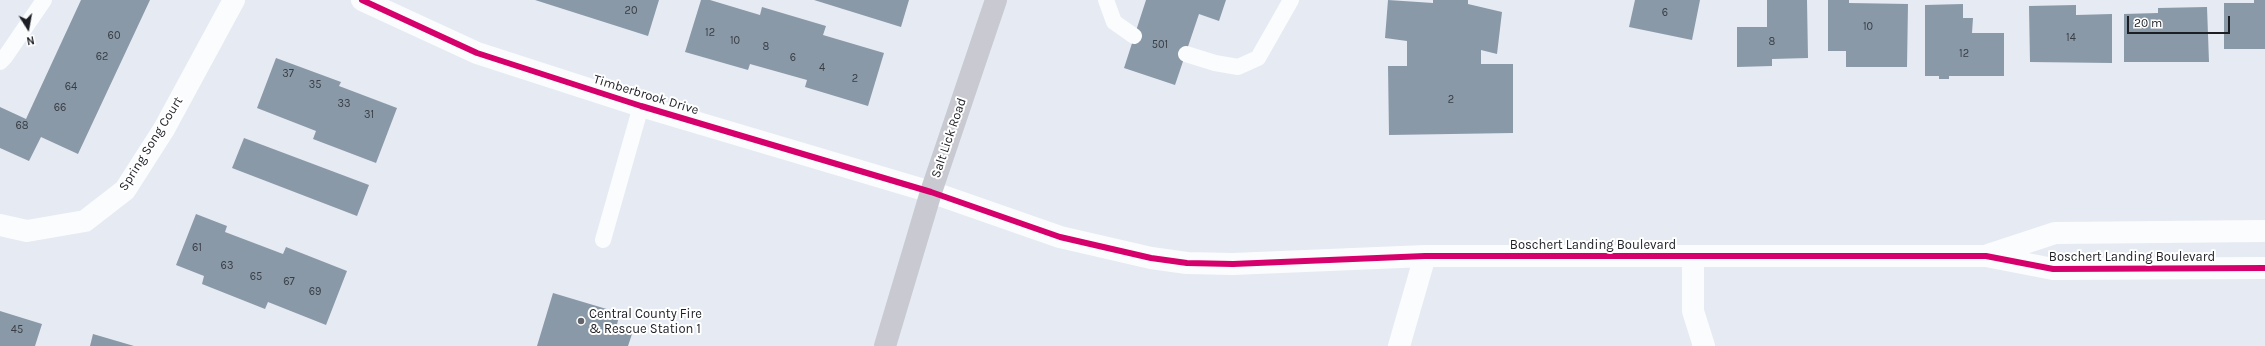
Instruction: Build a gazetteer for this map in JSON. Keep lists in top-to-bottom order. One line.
{"streets":{"main road":["Salt Lick Road"],"street":["Timberbrook Drive","Spring Song Court","Boschert Landing Boulevard"]},"crossings":[["Timberbrook Drive","Salt Lick Road"],["Timberbrook Drive","Boschert Landing Boulevard"],["Salt Lick Road","Boschert Landing Boulevard"]],"places":["Central County Fire & Rescue Station 1"],"house_numbers":["20","6","10","12","60","14","10","8","501","8","12","62","6","4","37","2","35","64","2","33","66","31","68","61","63","65","67","69","45"],"scale_bar":"20 m","north":"bottom"}
